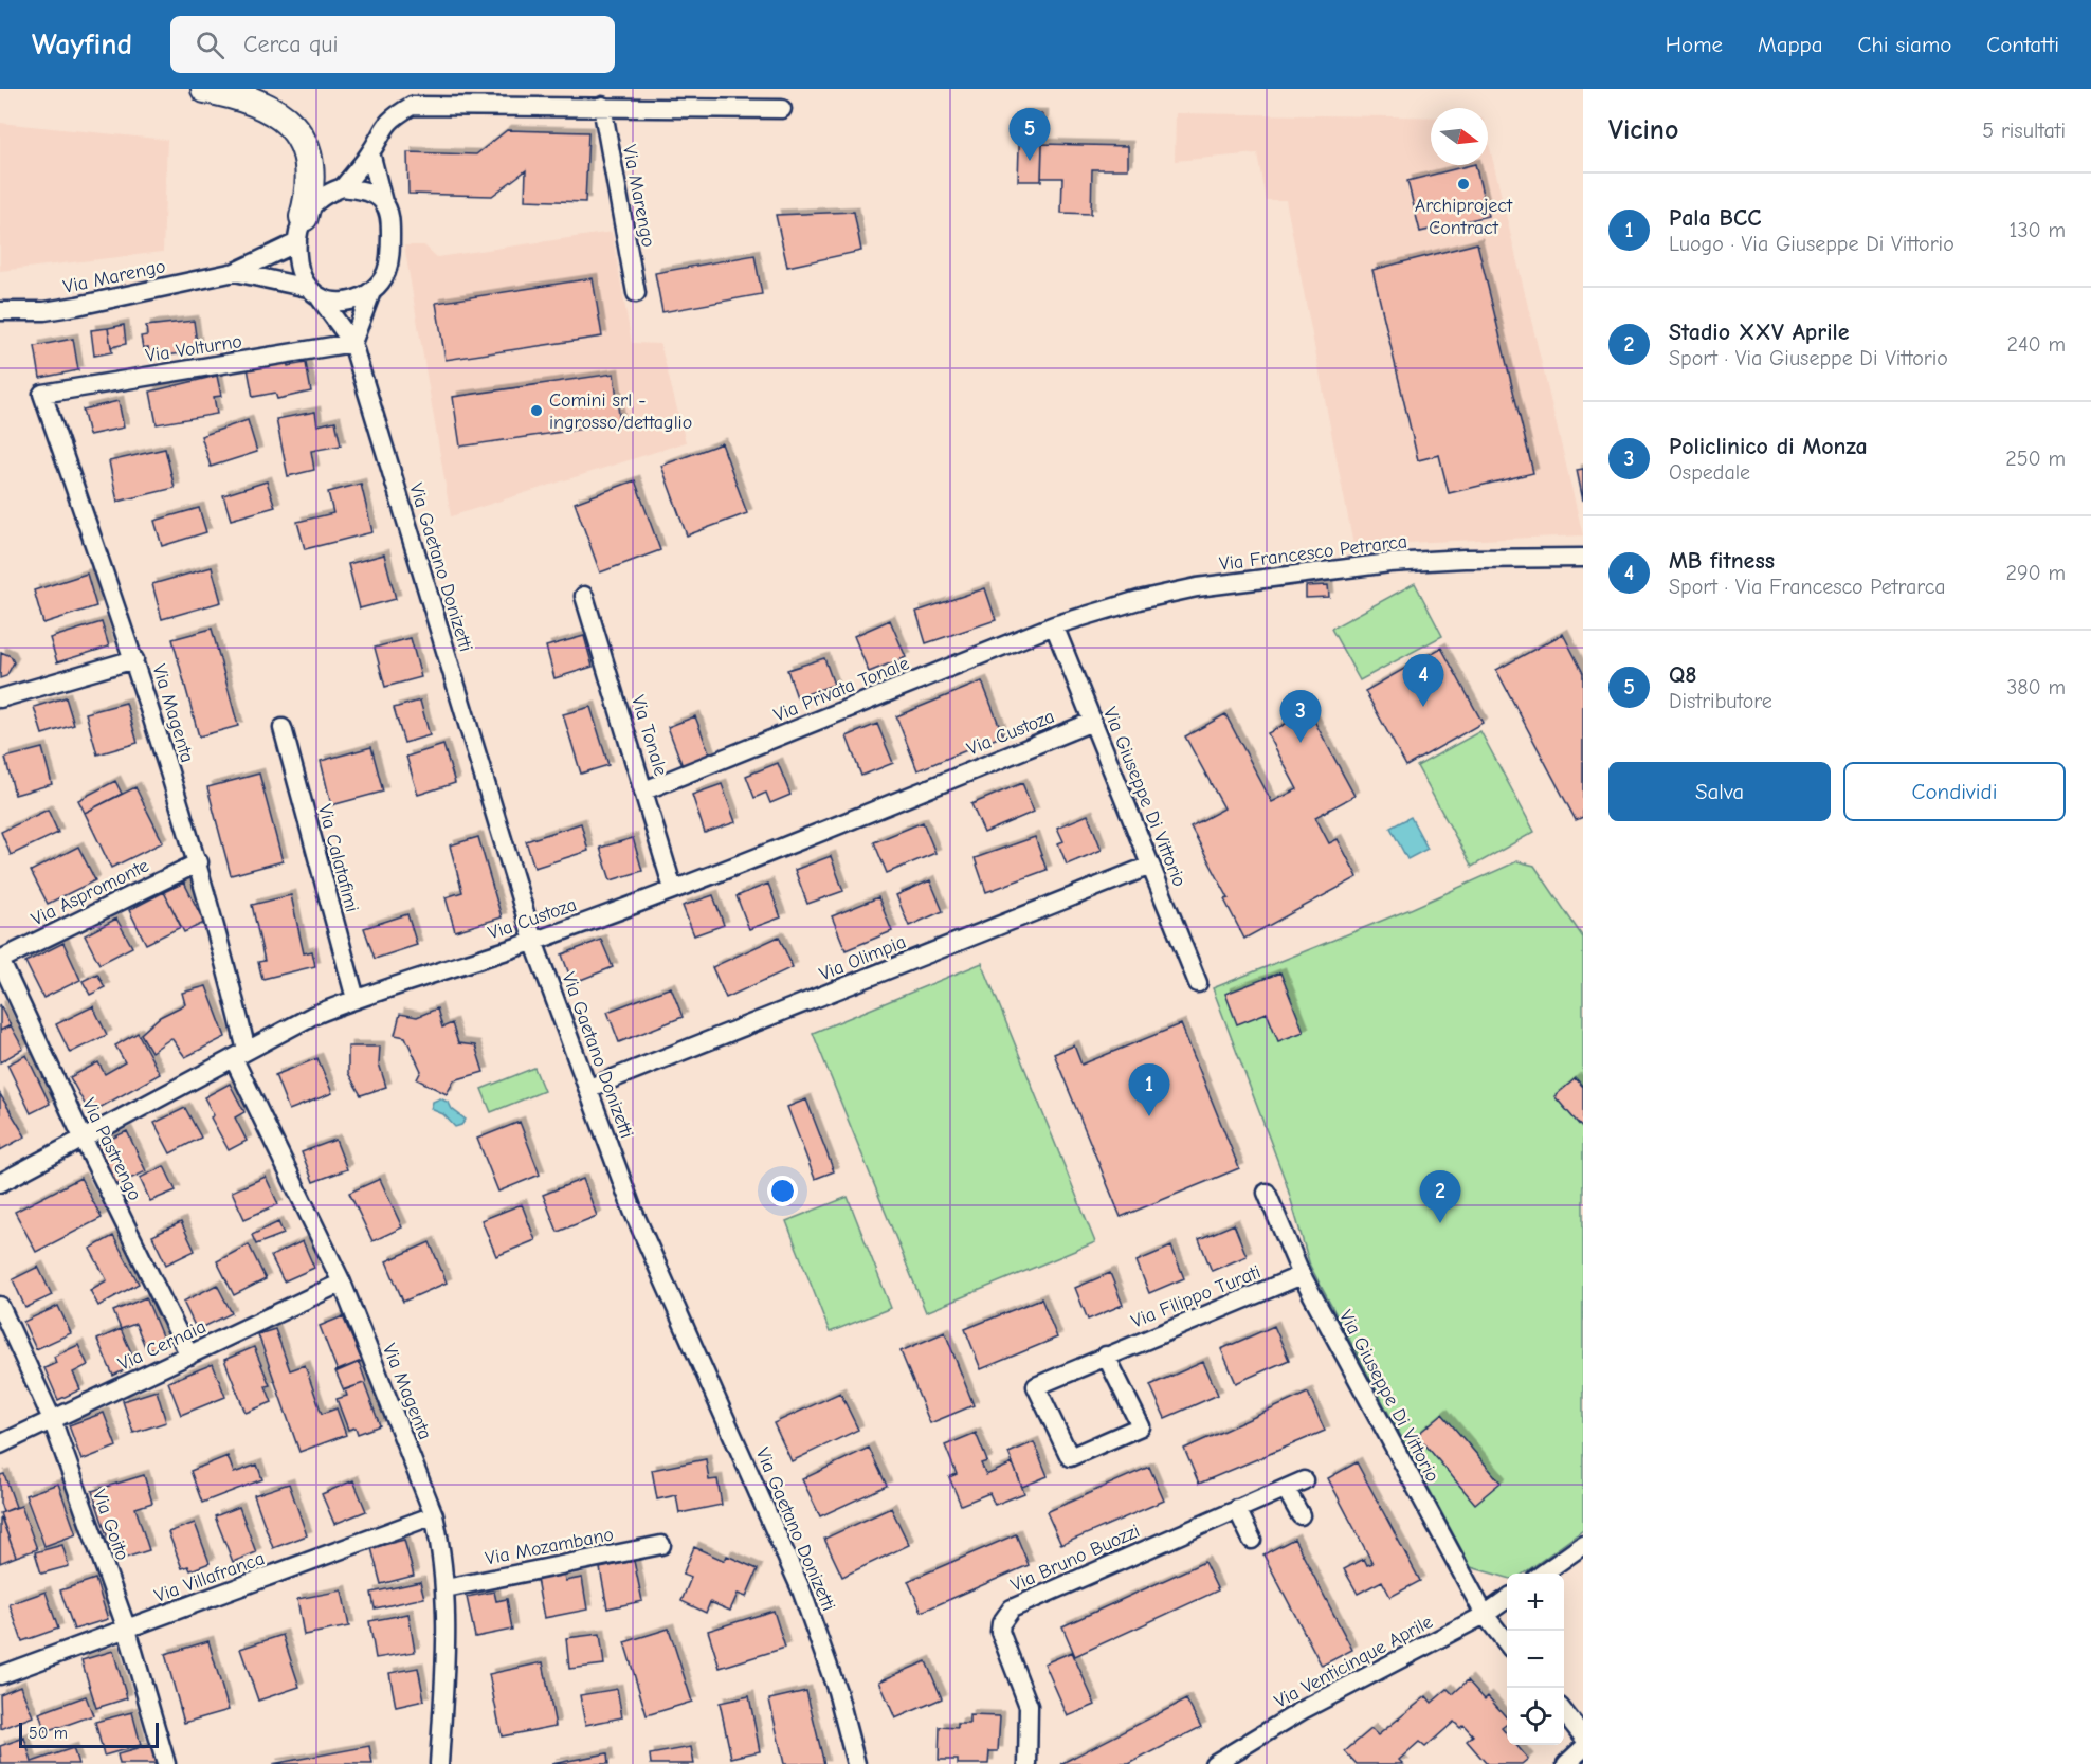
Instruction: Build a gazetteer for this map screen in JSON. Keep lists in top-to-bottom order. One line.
{"streets":{"street":["Via Marengo","Via Volturno","Via Francesco Petrarca","Via Gaetano Donizetti","Via Privata Tonale","Via Magenta","Via Custoza","Via Tonale","Via Giuseppe Di Vittorio","Via Calatafimi","Via Aspromonte","Via Olimpia","Via Pastrengo","Via Filippo Turati","Via Cernaia","Via Goito","Via Mozambano","Via Bruno Buozzi","Via Villafranca","Via Venticinque Aprile"]},"crossings":[["Via Marengo","Via Gaetano Donizetti"],["Via Volturno","Via Gaetano Donizetti"],["Via Volturno","Via Magenta"],["Via Francesco Petrarca","Via Privata Tonale"],["Via Francesco Petrarca","Via Giuseppe Di Vittorio"],["Via Gaetano Donizetti","Via Custoza"],["Via Gaetano Donizetti","Via Olimpia"],["Via Privata Tonale","Via Tonale"],["Via Privata Tonale","Via Giuseppe Di Vittorio"],["Via Magenta","Via Custoza"],["Via Magenta","Via Aspromonte"],["Via Magenta","Via Cernaia"],["Via Magenta","Via Mozambano"],["Via Magenta","Via Villafranca"],["Via Custoza","Via Tonale"],["Via Custoza","Via Giuseppe Di Vittorio"],["Via Custoza","Via Calatafimi"],["Via Custoza","Via Pastrengo"],["Via Giuseppe Di Vittorio","Via Olimpia"],["Via Giuseppe Di Vittorio","Via Filippo Turati"],["Via Giuseppe Di Vittorio","Via Venticinque Aprile"],["Via Aspromonte","Via Pastrengo"],["Via Pastrengo","Via Cernaia"],["Via Cernaia","Via Goito"],["Via Goito","Via Villafranca"]],"places":["Archiproject Contract","Comini srl - ingrosso/dettaglio"],"scale_bar":"50 m","north":"right","page":{"header":"Wayfind","search":"Cerca qui","nav":["Home","Mappa","Chi siamo","Contatti"],"heading":["Vicino","5 risultati"],"pins":["5","4","3","1","2"],"list":[{"mark":"1","name":"Pala BCC","note":"Luogo · Via Giuseppe Di Vittorio","value":"130 m"},{"mark":"2","name":"Stadio XXV Aprile","note":"Sport · Via Giuseppe Di Vittorio","value":"240 m"},{"mark":"3","name":"Policlinico di Monza","note":"Ospedale","value":"250 m"},{"mark":"4","name":"MB fitness","note":"Sport · Via Francesco Petrarca","value":"290 m"},{"mark":"5","name":"Q8","note":"Distributore","value":"380 m"}],"buttons":["Salva","Condividi"],"map_buttons":["+","−"],"scale":"50 m"}}
